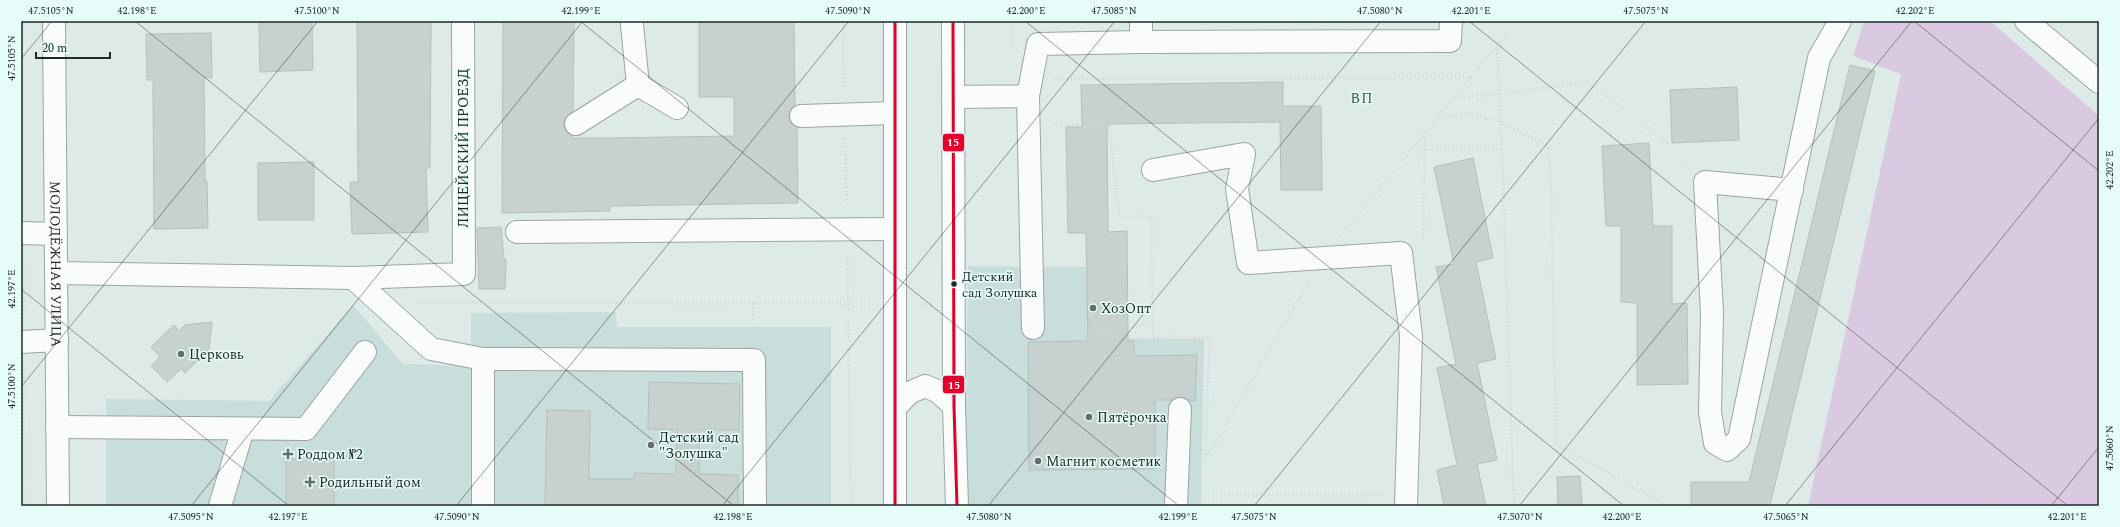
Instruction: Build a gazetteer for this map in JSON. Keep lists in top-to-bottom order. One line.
{"streets":{"street":["ЛИЦЕЙСКИЙ ПРОЕЗД","МОЛОДЁЖНАЯ УЛИЦА"]},"districts":["ВП"],"places":{"other":["Детский сад Золушка","ХозОпт","Церковь","Пятёрочка","Детский сад \"Золушка\"","Магнит косметик"],"health":["Роддом №2","Родильный дом"]},"lines":["transit line 15"],"scale_bar":"20 m","coordinates":["47.5105°N","42.198°E","47.5100°N","42.199°E","47.5090°N","42.200°E","47.5085°N","47.5080°N","42.201°E","47.5075°N","42.202°E","42.197°E","47.5060°N","47.5095°N","47.5070°N","47.5065°N"]}
